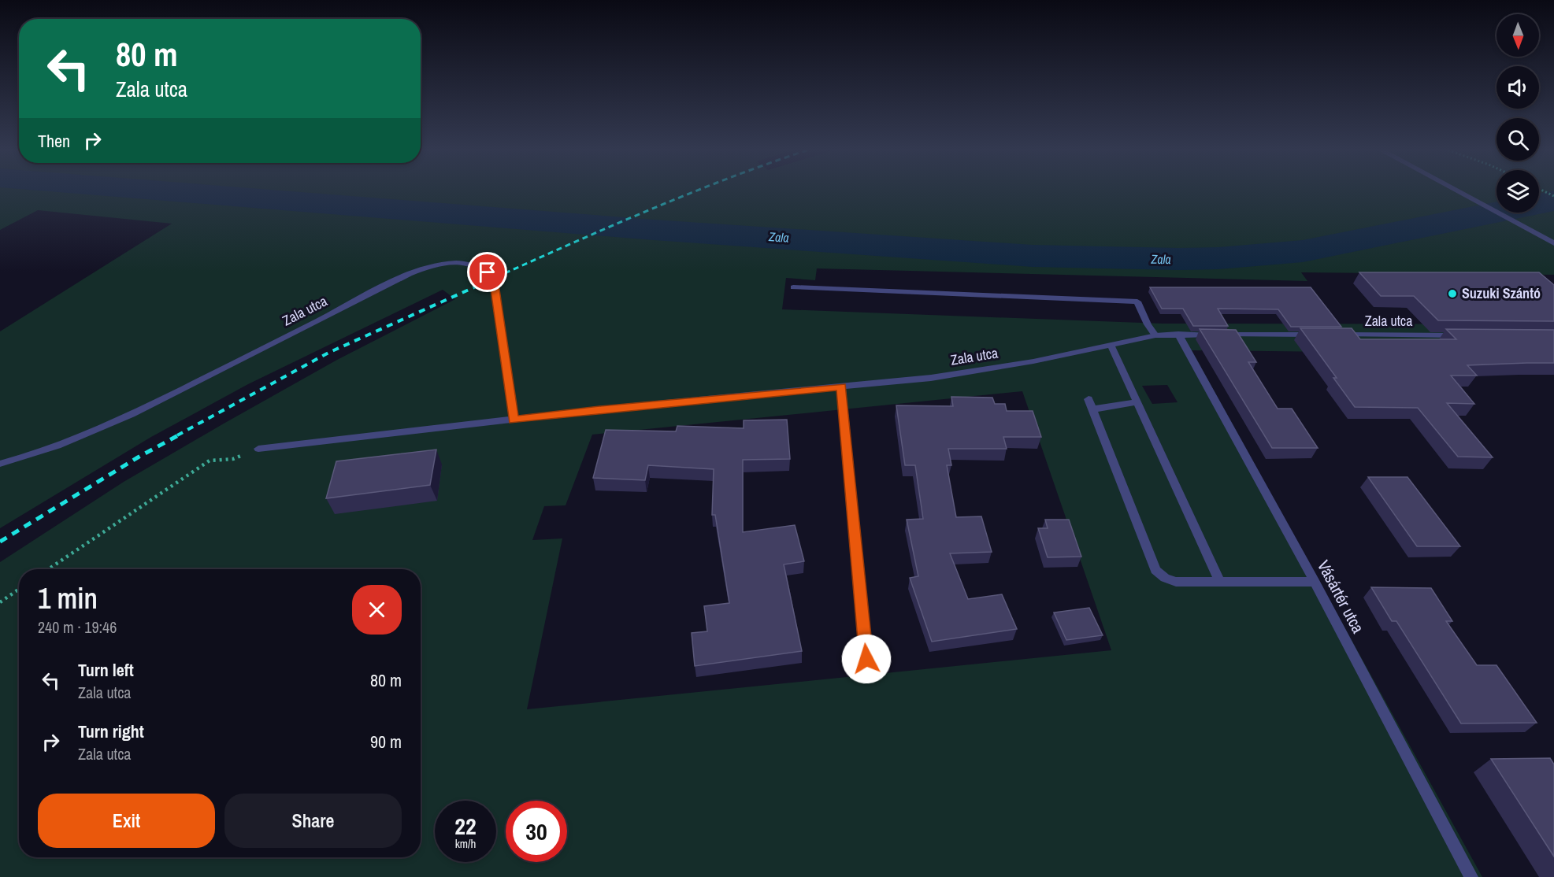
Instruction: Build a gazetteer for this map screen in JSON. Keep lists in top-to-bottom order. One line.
{"streets":{"street":["Zala utca","Vásártér utca"]},"crossings":[["Zala utca","Vásártér utca"]],"water":["Zala"],"places":["Suzuki Szántó"],"north":"bottom","page":{"turn":["80 m","Zala utca"],"then":"Then","heading":["1 min","240 m · 19:46"],"list":[{"name":"Turn left","note":"Zala utca","value":"80 m"},{"name":"Turn right","note":"Zala utca","value":"90 m"}],"buttons":["Exit","Share"],"speed":"22 km/h","limit":"30"}}
